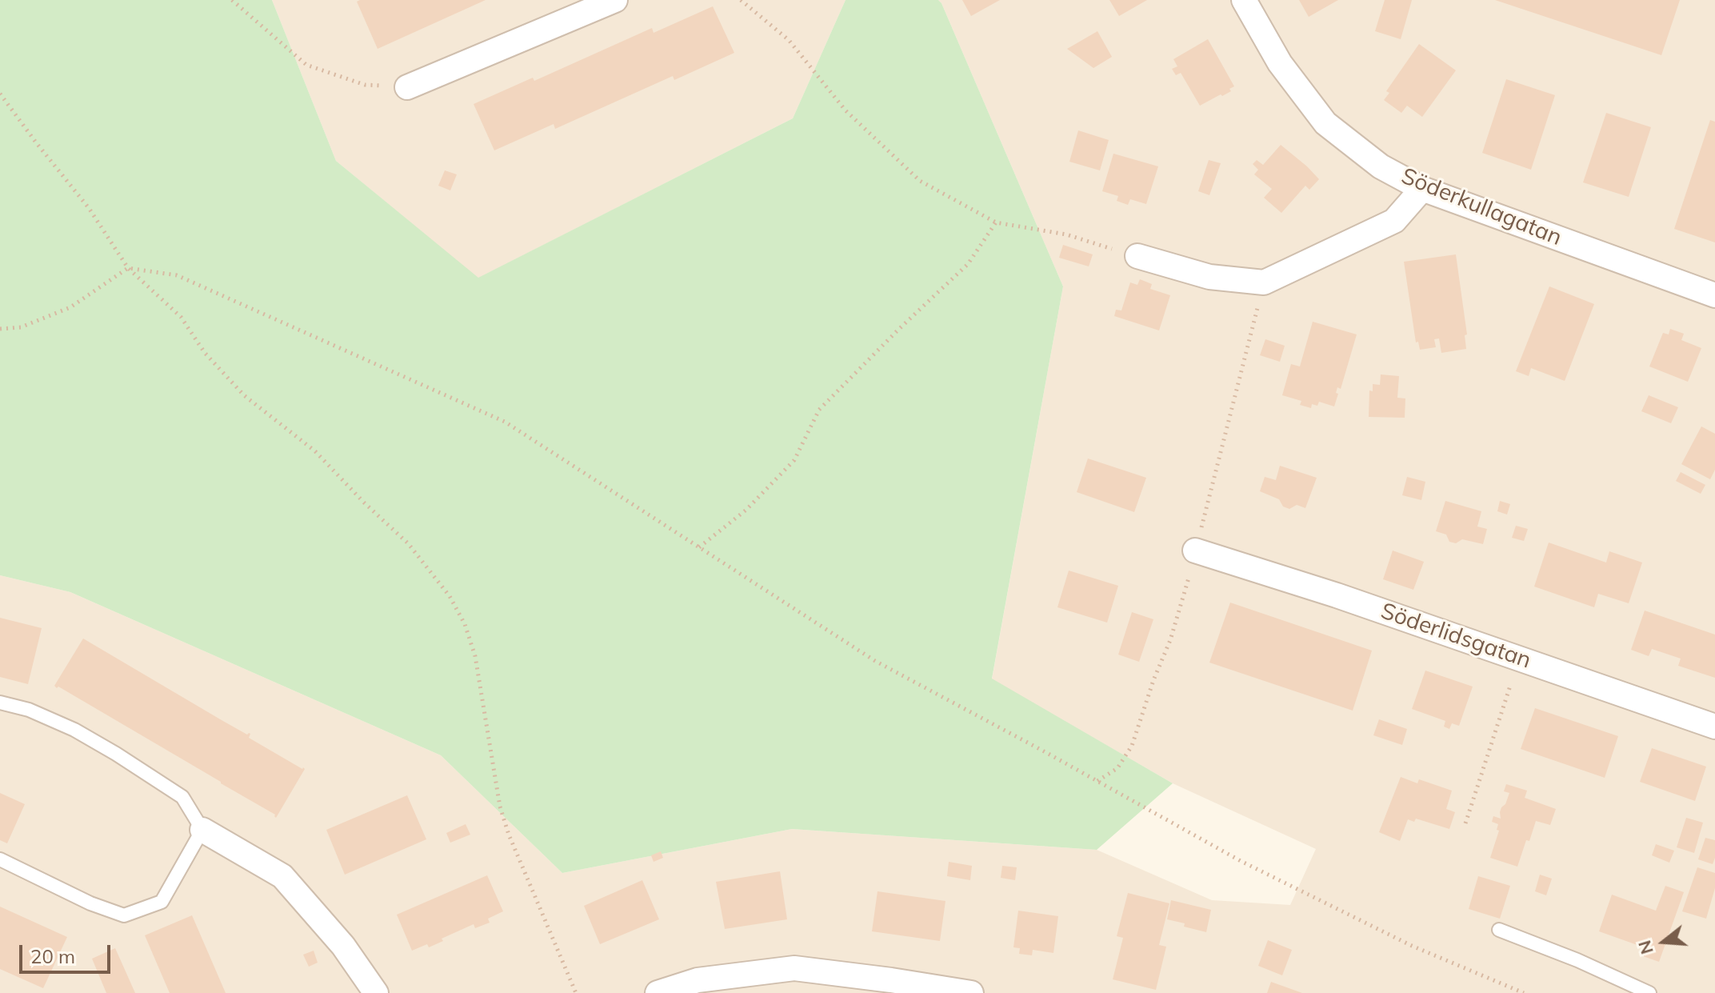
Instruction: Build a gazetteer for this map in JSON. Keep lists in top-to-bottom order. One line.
{"streets":{"street":["Söderkullagatan","Söderlidsgatan"]},"scale_bar":"20 m","north":"left"}
